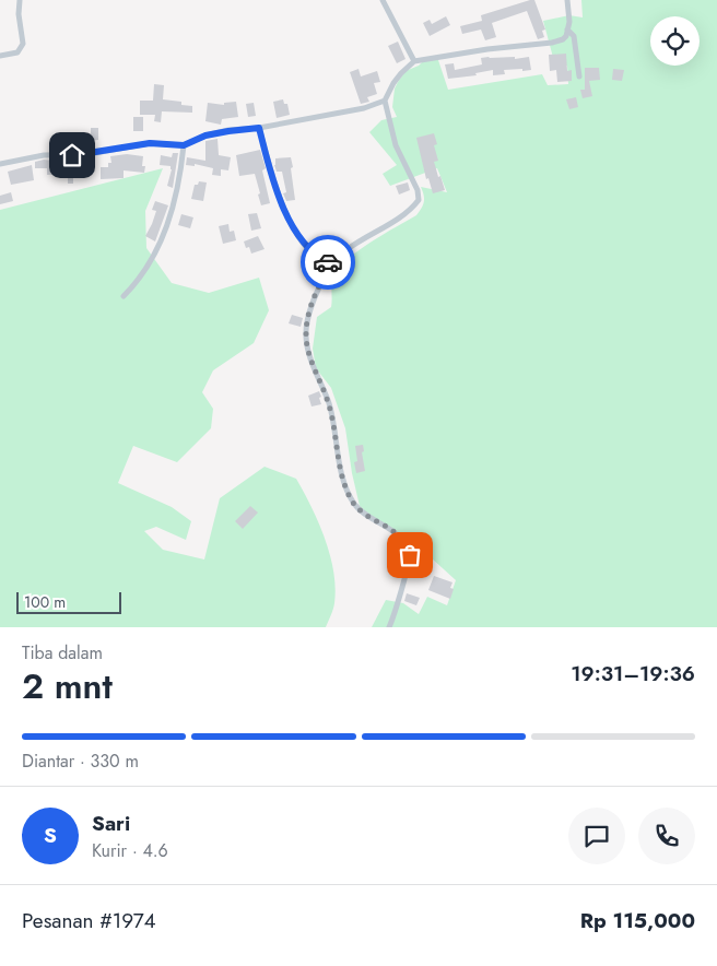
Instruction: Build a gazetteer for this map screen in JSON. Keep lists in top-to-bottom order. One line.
{"scale_bar":"100 m","page":{"scale":"100 m","heading":["2 mnt","Tiba dalam","19:31–19:36"],"panel":["Sari","Kurir · 4.6","Pesanan #1974","Rp 115,000"],"bar":"Diantar · 330 m","round":"S"}}
